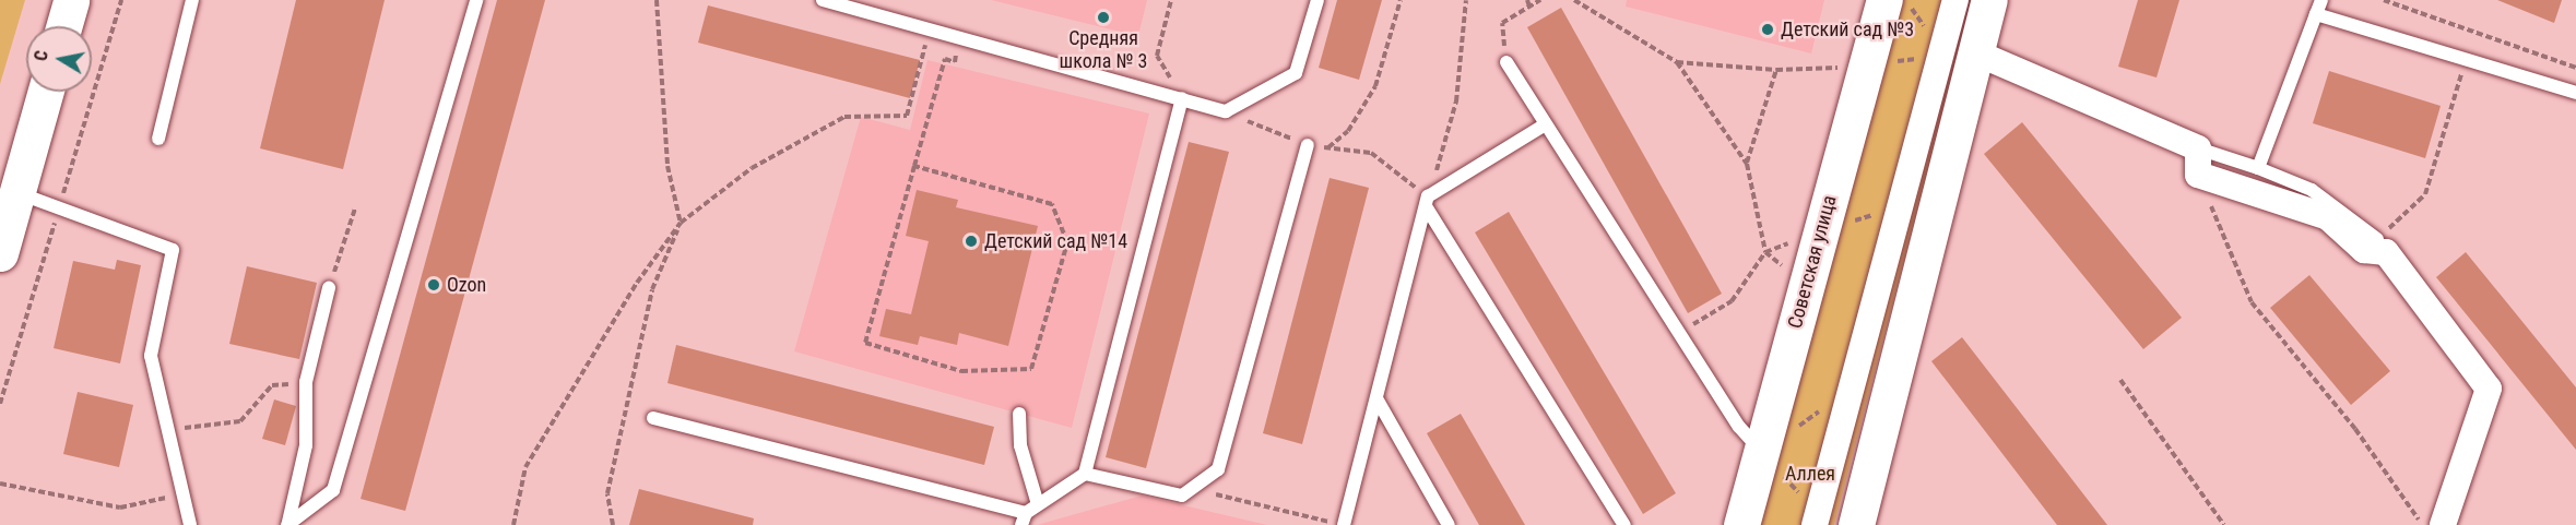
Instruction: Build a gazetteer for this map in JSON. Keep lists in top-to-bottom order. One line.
{"streets":{"street":["Советская улица"]},"parks":["Аллея"],"places":["Средняя школа № 3","Детский сад №3","Детский сад №14","Ozon"],"north":"left"}
